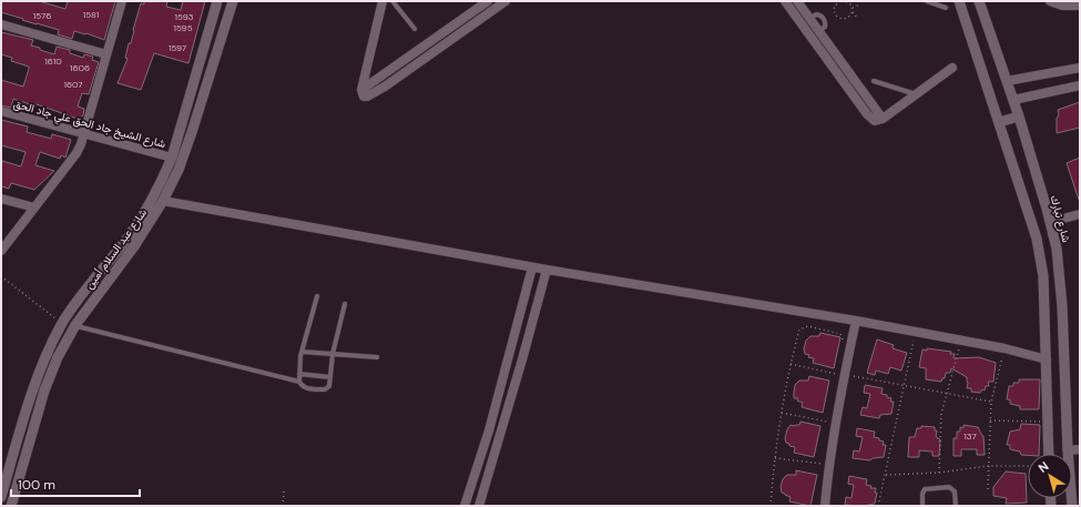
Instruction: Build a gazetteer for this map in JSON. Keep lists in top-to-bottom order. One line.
{"streets":{"street":["شارع الشيخ جاد الحق علي جاد الحق","شارع تبارك","شارع عبد السلام أمين"]},"crossings":[["شارع الشيخ جاد الحق علي جاد الحق","شارع عبد السلام أمين"]],"house_numbers":["1581","1576","1593","1595","1597","1610","1606","1607","137"],"scale_bar":"100 m","north":"top left"}
